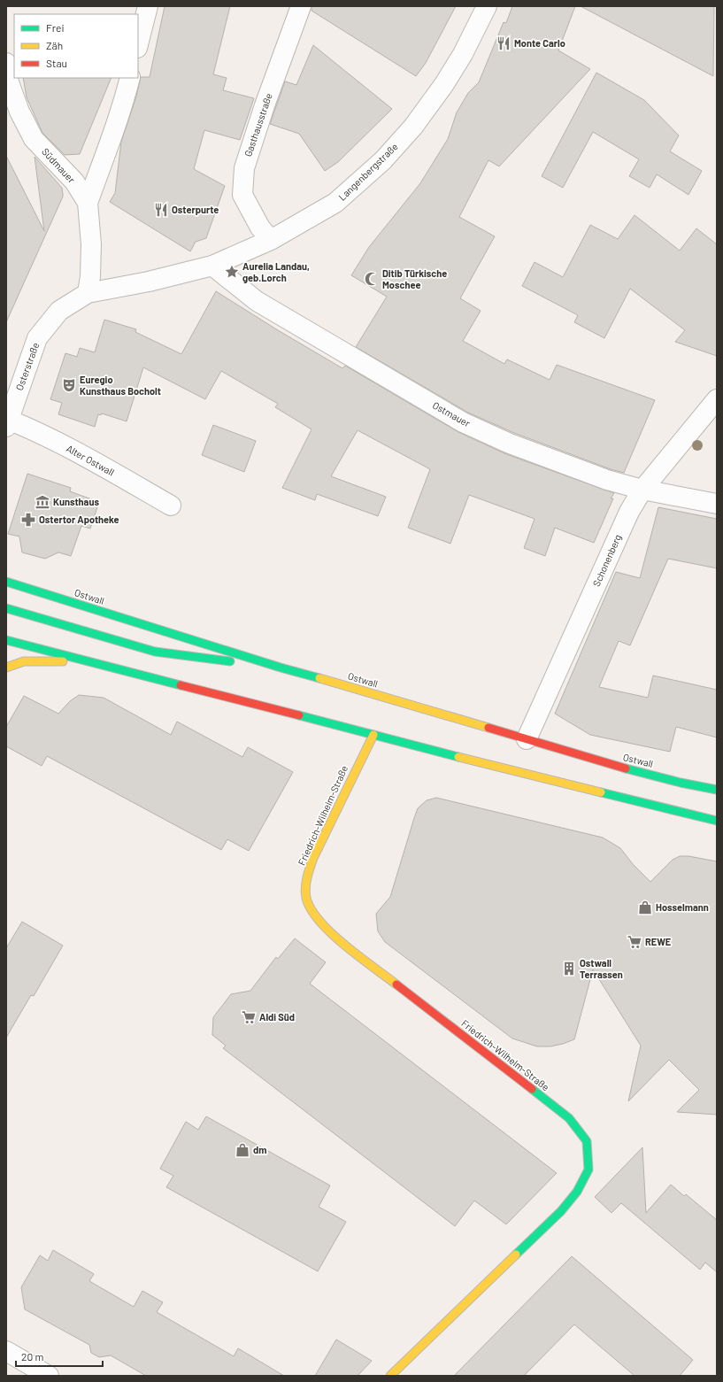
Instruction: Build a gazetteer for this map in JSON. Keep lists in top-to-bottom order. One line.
{"streets":{"main road":["Ostwall","Friedrich-Wilhelm-Straße"],"street":["Gasthausstraße","Südmauer","Langenbergstraße","Osterstraße","Ostmauer","Alter Ostwall","Schonenberg"]},"crossings":[["Gasthausstraße","Langenbergstraße"],["Südmauer","Osterstraße"],["Langenbergstraße","Osterstraße"],["Langenbergstraße","Ostmauer"],["Osterstraße","Ostmauer"],["Osterstraße","Alter Ostwall"],["Ostmauer","Schonenberg"],["Schonenberg","Ostwall"]],"places":{"restaurant":["Monte Carlo","Osterpurte"],"place":["Aurelia Landau, geb.Lorch"],"mosque":["Ditib Türkische Moschee"],"theatre":["Euregio Kunsthaus Bocholt"],"museum":["Kunsthaus"],"pharmacy":["Ostertor Apotheke"],"shop":["Hosselmann","dm"],"supermarket":["REWE","Aldi Süd"],"building":["Ostwall Terrassen"]},"legend":["Frei","Zäh","Stau"],"scale_bar":"20 m"}
